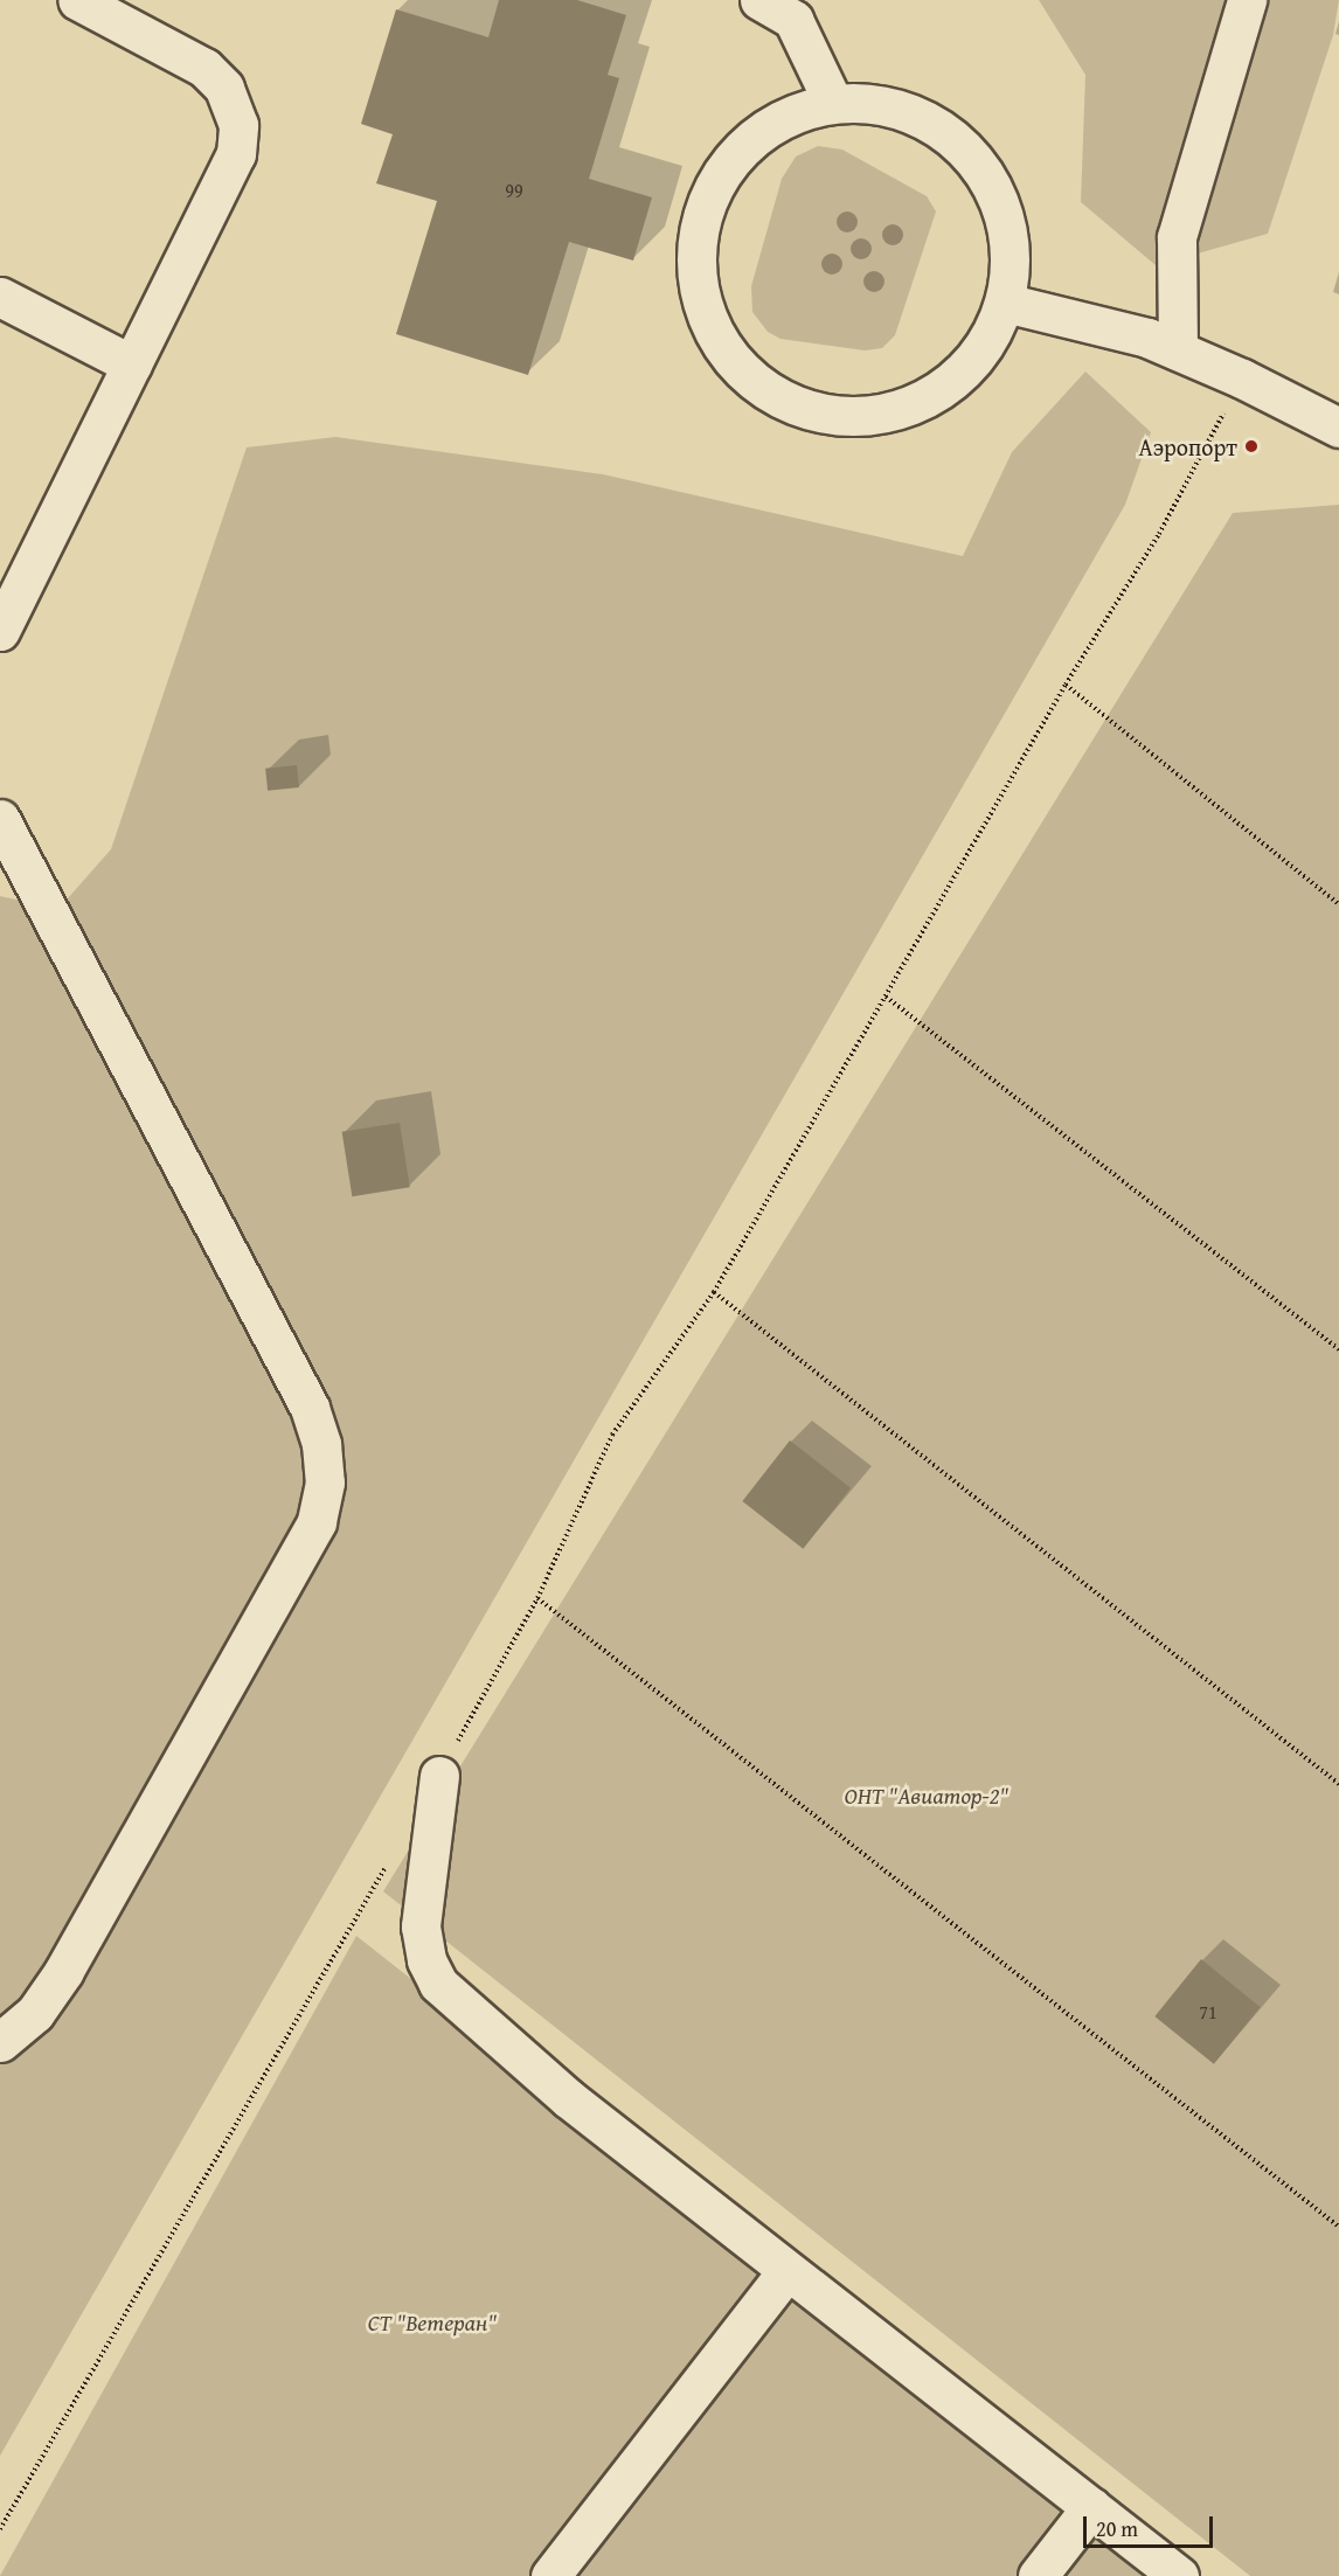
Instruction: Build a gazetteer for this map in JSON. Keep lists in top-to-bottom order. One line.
{"parks":["ОНТ \"Авиатор-2\"","СТ \"Ветеран\""],"places":["Аэропорт"],"house_numbers":["99","71"],"scale_bar":"20 m"}
